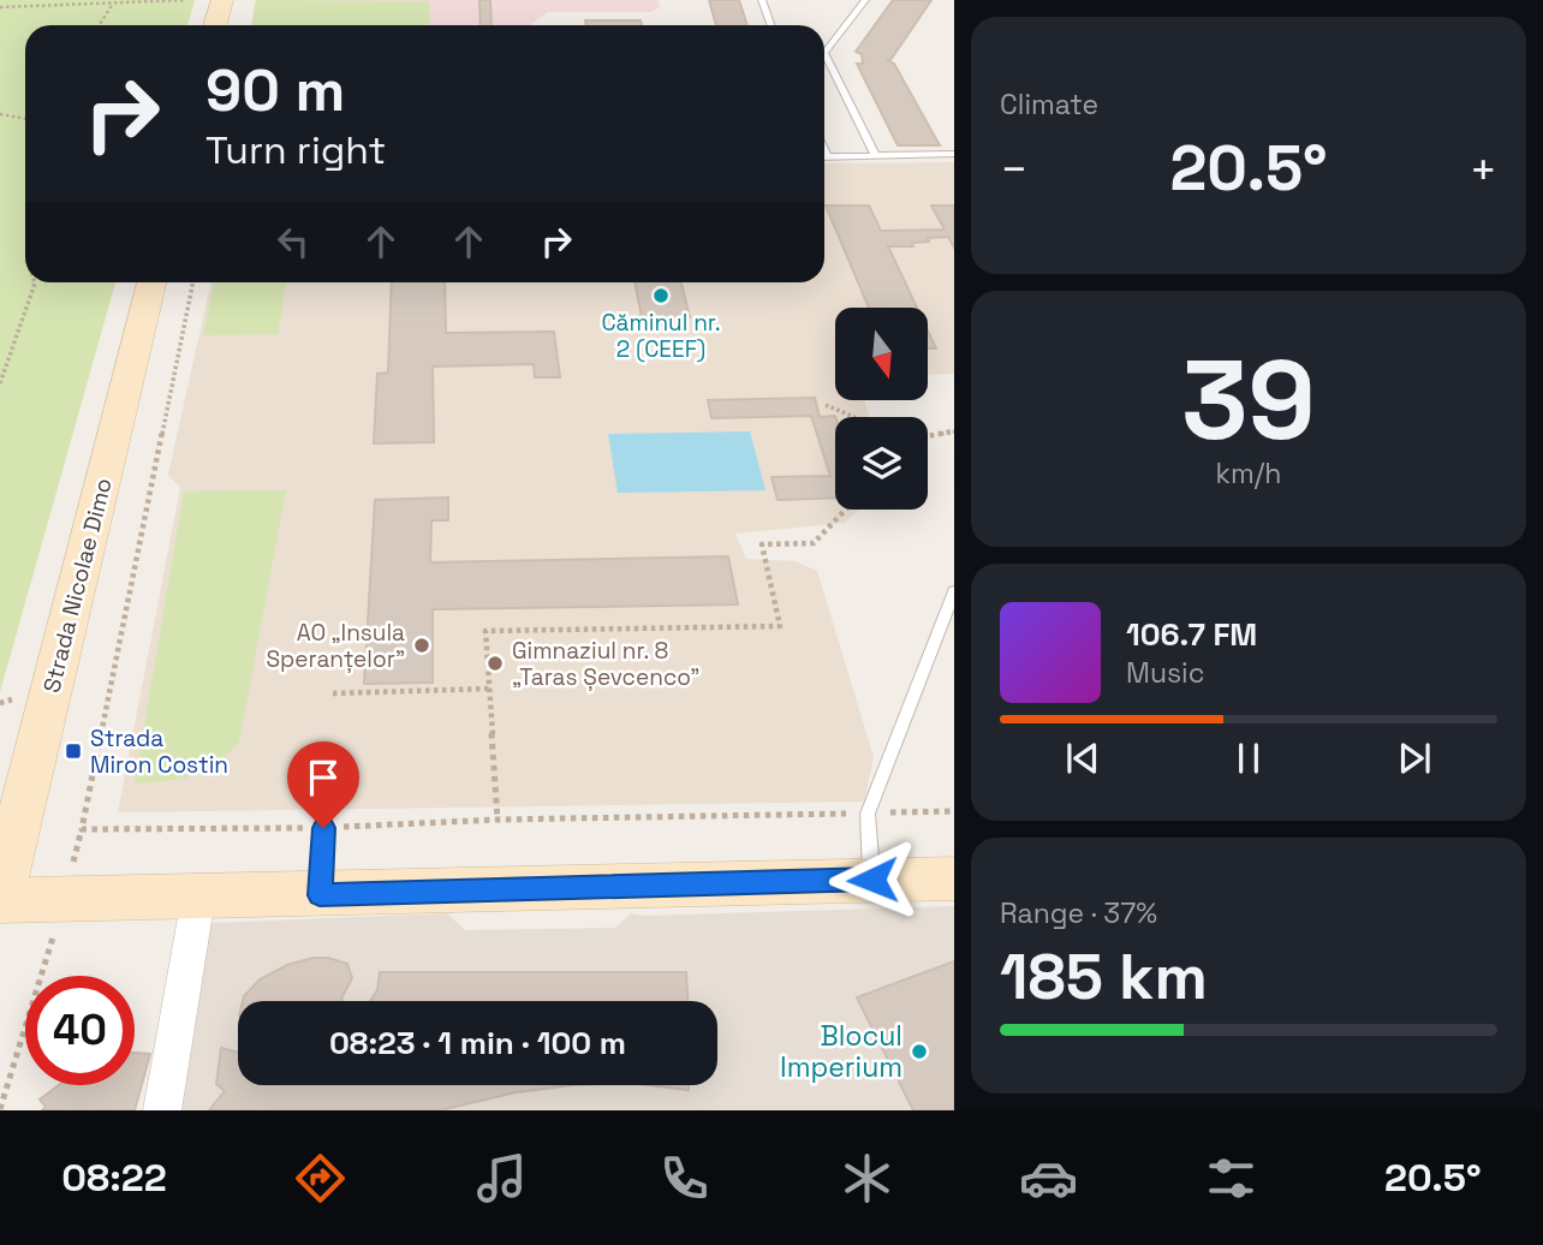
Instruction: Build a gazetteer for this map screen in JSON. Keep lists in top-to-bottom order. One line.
{"streets":{"main road":["Strada Nicolae Dimo"]},"places":{"other":["Căminul nr. 2 (CEEF)","AO „Insula Speranțelor”","Gimnaziul nr. 8 „Taras Șevcenco”","Blocul Imperium"],"transit":["Strada Miron Costin"]},"north":"bottom","page":{"tile":["Climate",["39","km/h"],["Range · 37%","185 km"]],"turn":["90 m","Turn right"],"heat":["−","20.5°","+"],"song":["106.7 FM","Music"],"limit":"40","trip":"08:23 · 1 min · 100 m","tabs":["08:22","20.5°"]}}
